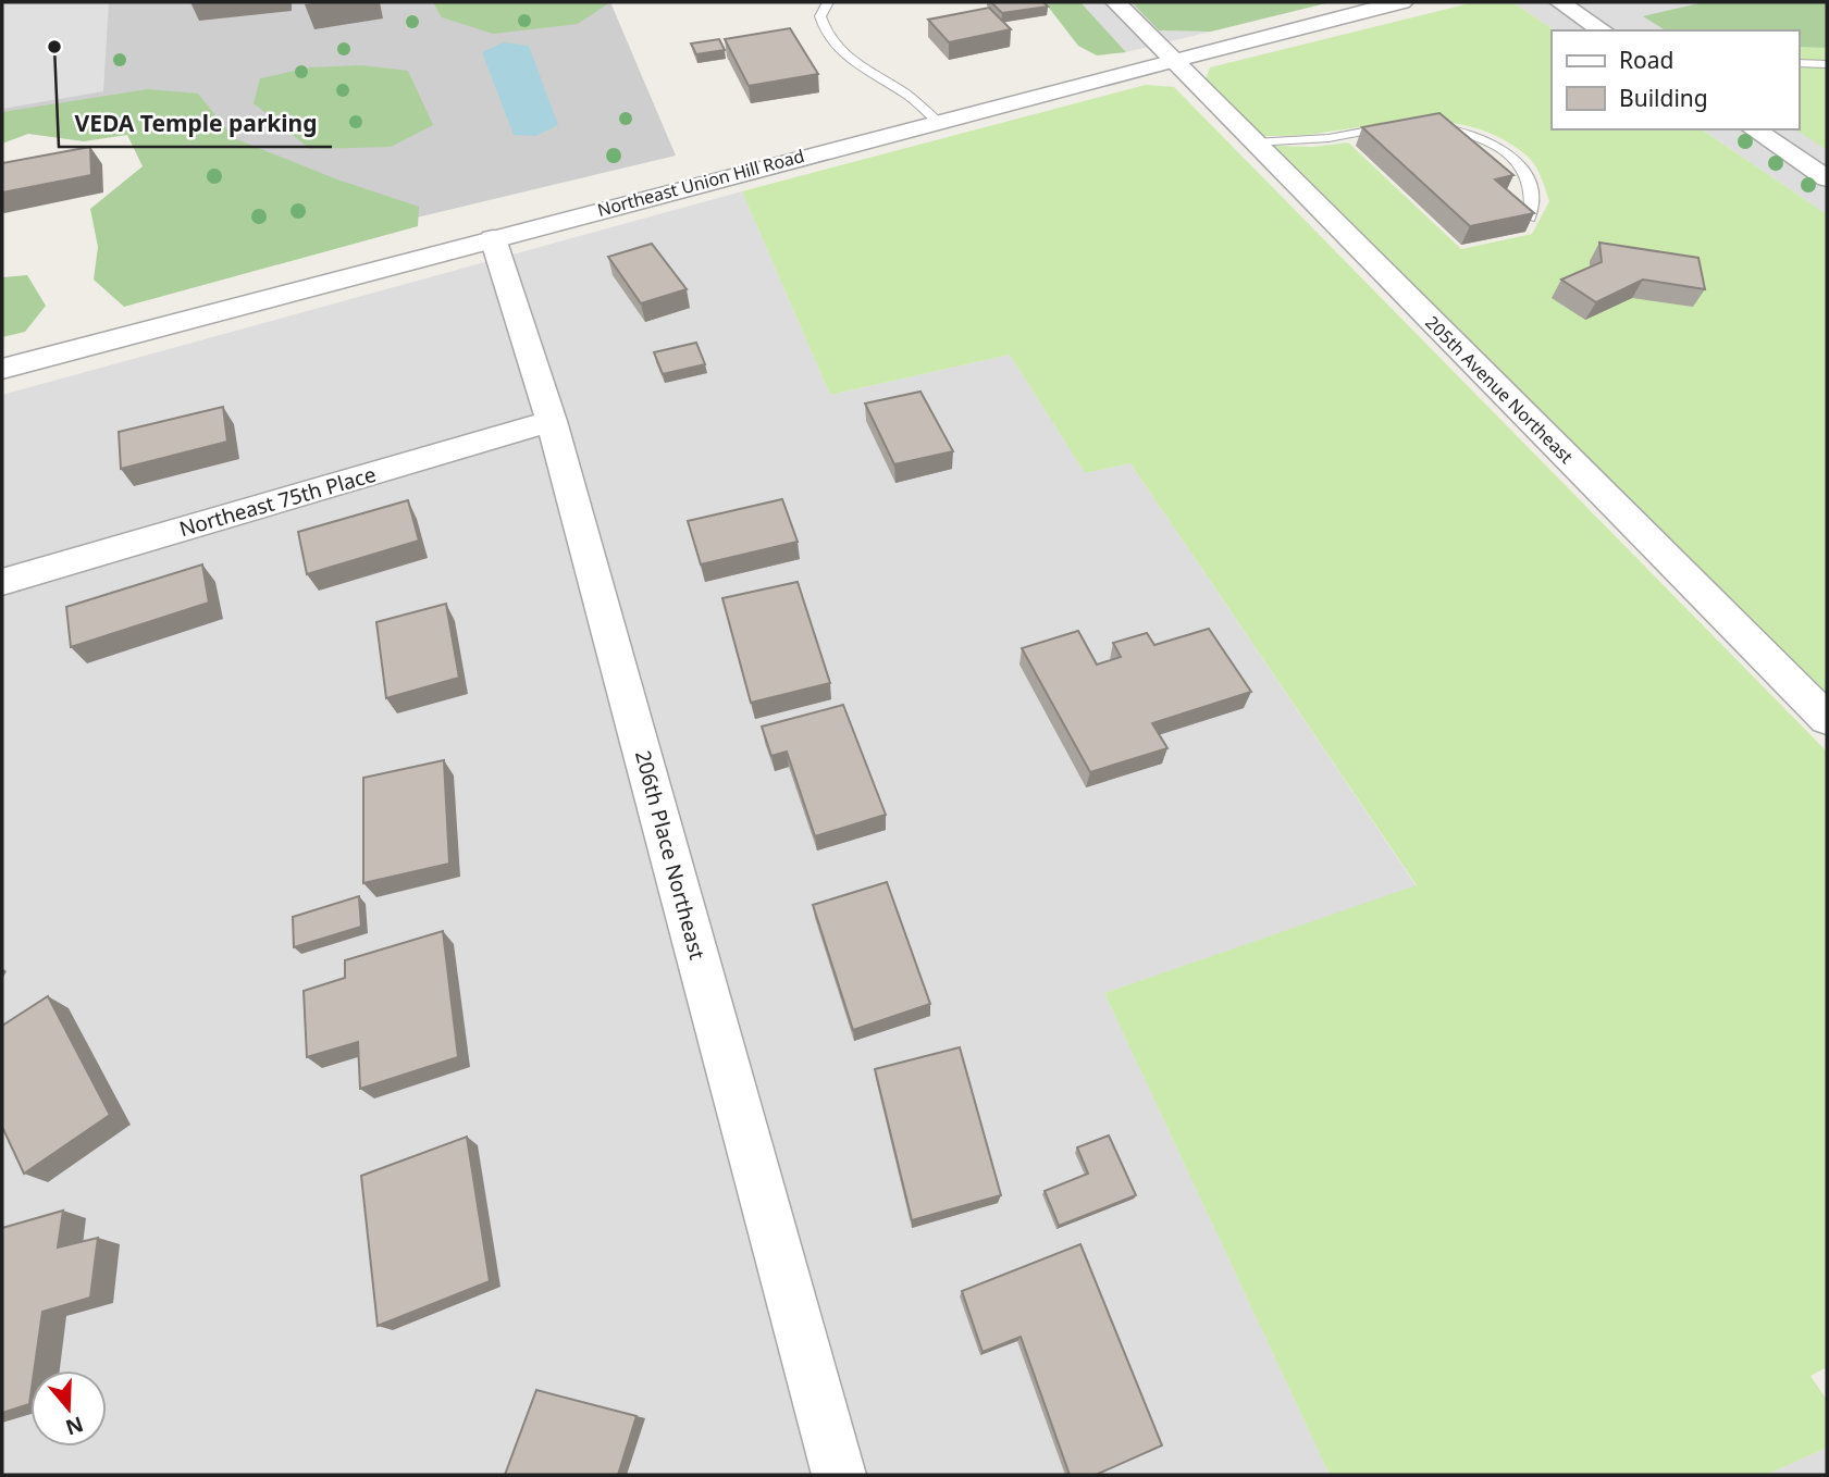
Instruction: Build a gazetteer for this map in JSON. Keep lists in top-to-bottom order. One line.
{"streets":{"street":["Northeast Union Hill Road","205th Avenue Northeast","Northeast 75th Place","206th Place Northeast"]},"crossings":[["Northeast Union Hill Road","205th Avenue Northeast"],["Northeast Union Hill Road","206th Place Northeast"],["Northeast 75th Place","206th Place Northeast"]],"places":["VEDA Temple parking"],"legend":["Road","Building"],"north":"bottom"}
